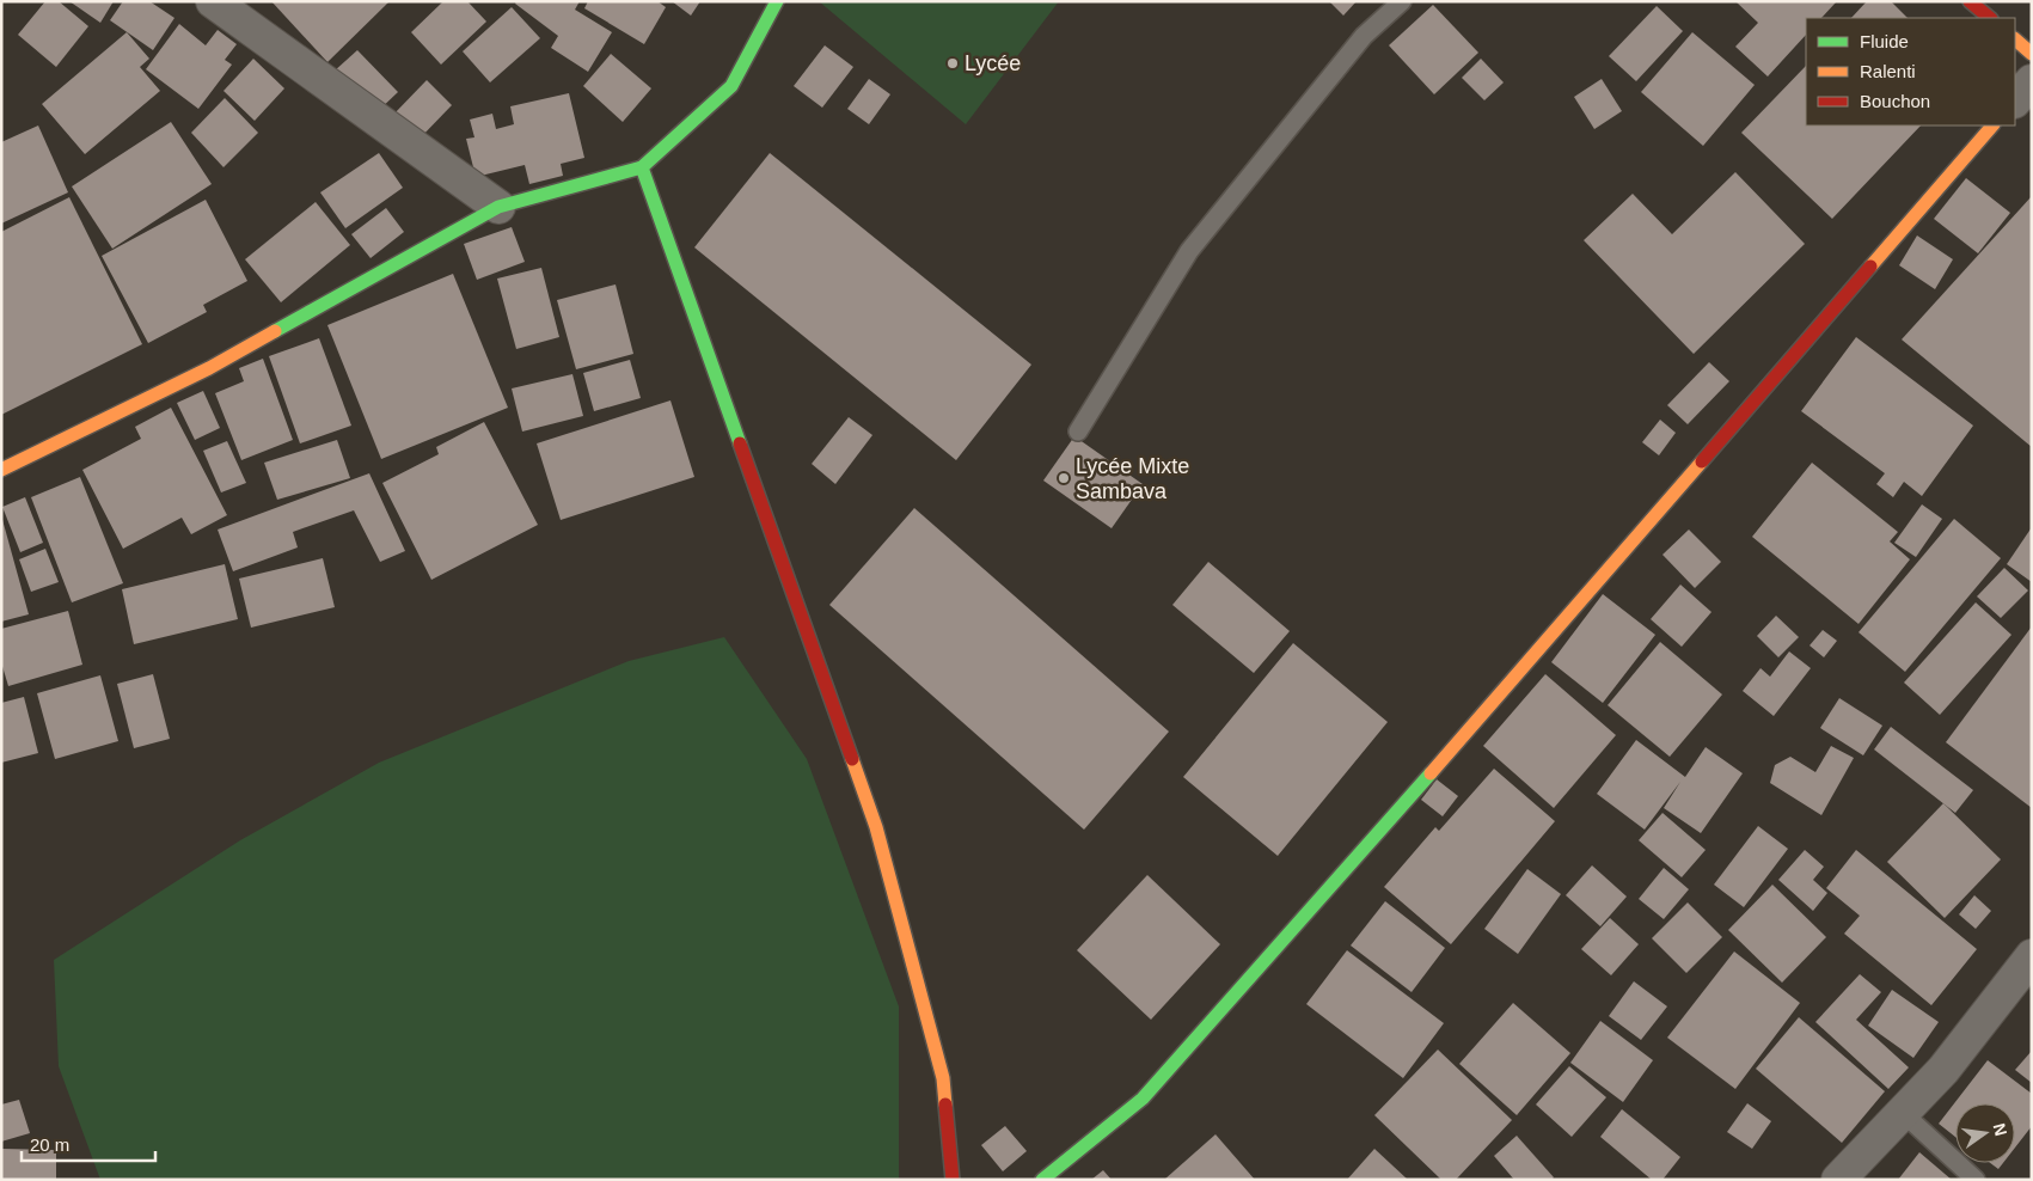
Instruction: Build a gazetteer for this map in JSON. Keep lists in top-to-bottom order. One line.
{"places":["Lycée","Lycée Mixte Sambava"],"legend":["Fluide","Ralenti","Bouchon"],"scale_bar":"20 m","north":"right"}
